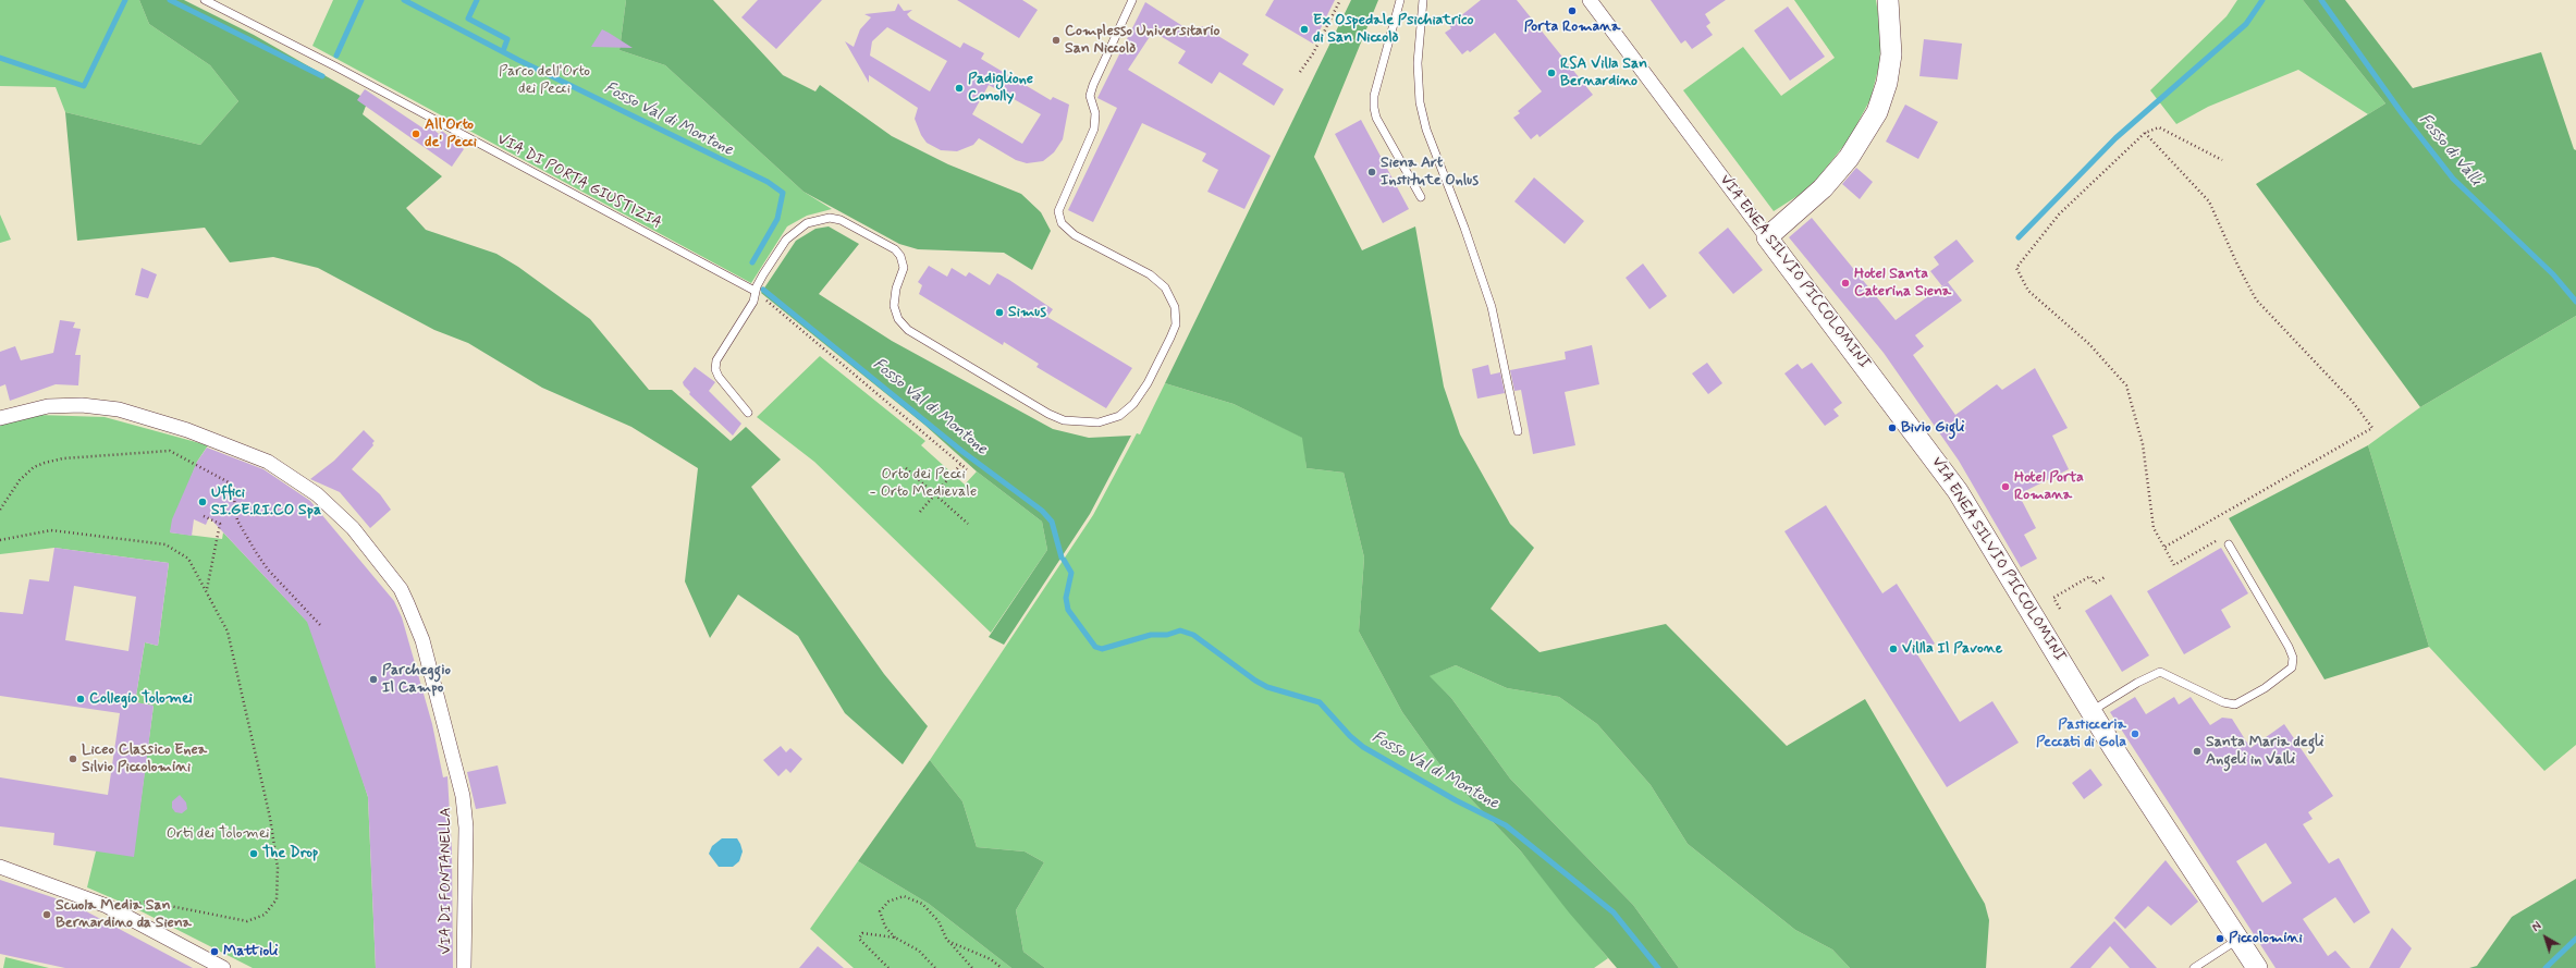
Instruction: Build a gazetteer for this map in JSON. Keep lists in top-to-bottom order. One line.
{"streets":{"main road":["VIA ENEA SILVIO PICCOLOMINI"],"street":["VIA DI FONTANELLA"],"lane":["VIA DI PORTA GIUSTIZIA"]},"water":["Fosso Val di Montone","Fosso di Valli"],"parks":["Parco dell'Orto dei Pecci","Orto dei Pecci - Orto Medievale","Orti dei Tolomei"],"places":["Porta Romana","Ex Ospedale Psichiatrico di San Niccolò","Complesso Universitario San Niccolò","RSA Villa San Bernardino","Padiglione Conolly","All’Orto de' Pecci","Siena Art Institute Onlus","Hotel Santa Caterina Siena","Simus","Bivio Gigli","Hotel Porta Romana","Uffici SI.GE.RI.CO Spa","Villla Il Pavone","Parcheggio Il Campo","Collegio Tolomei","Pasticceria Peccati di Gola","Santa Maria degli Angeli in Valli","Liceo Classico Enea Silvio Piccolomini","The Drop","Scuola Media San Bernardino da Siena","Piccolomini","Mattioli"],"north":"top left"}
